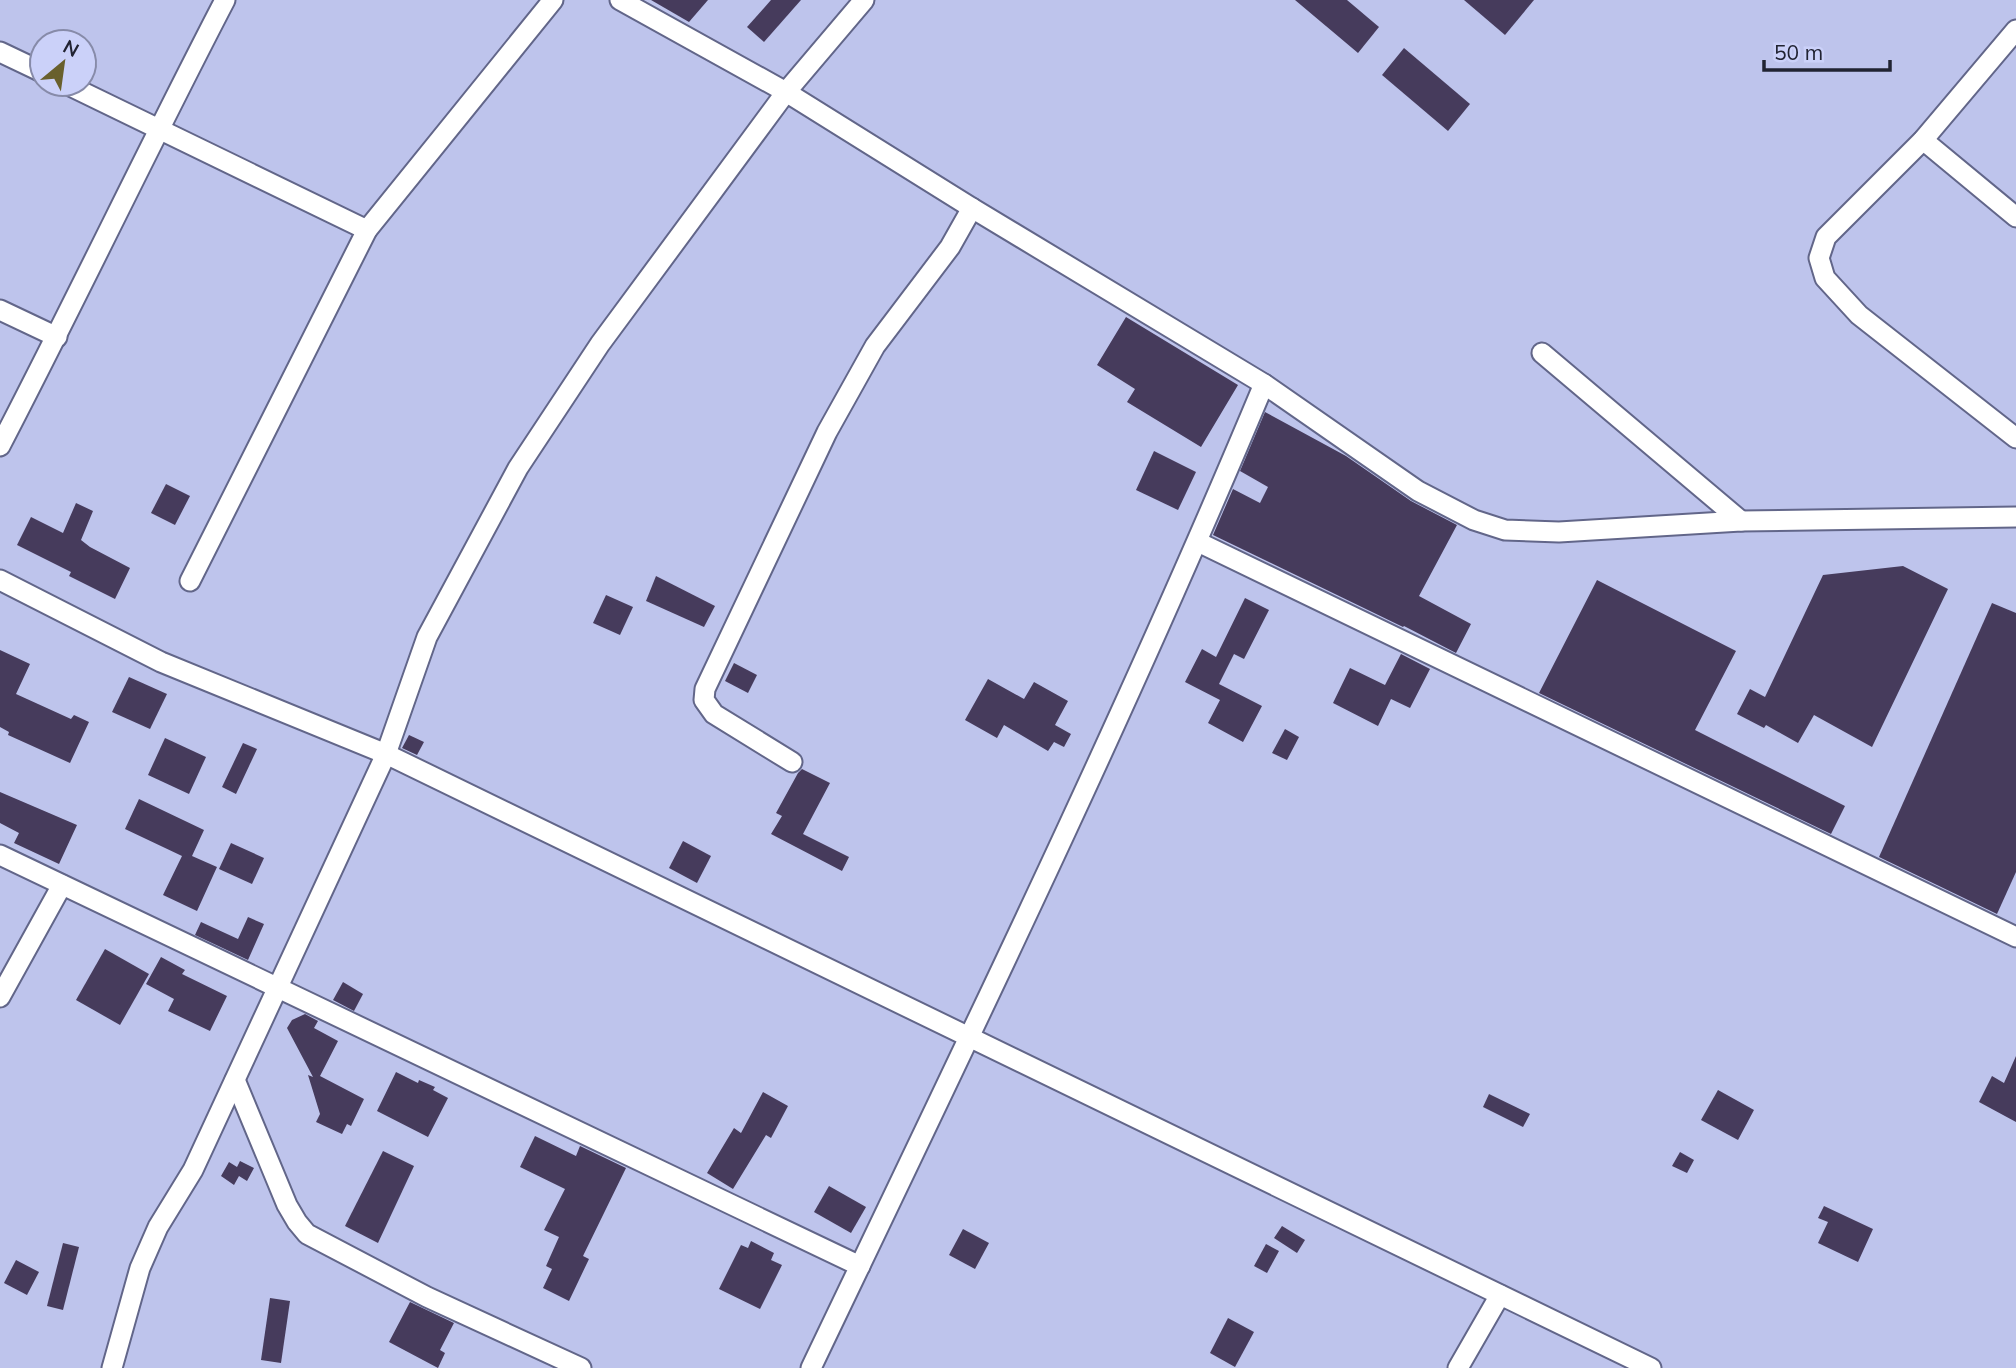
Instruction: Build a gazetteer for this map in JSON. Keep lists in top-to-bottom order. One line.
{"scale_bar":"50 m","north":"top right"}
